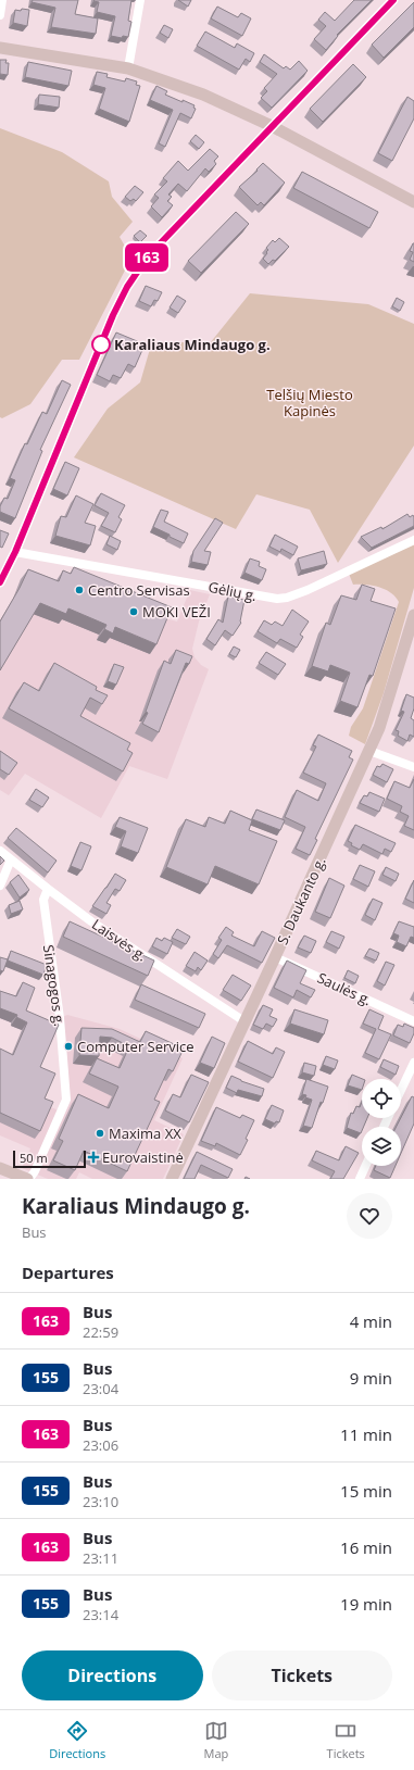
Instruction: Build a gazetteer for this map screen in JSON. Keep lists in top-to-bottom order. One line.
{"streets":{"main road":["S. Daukanto g."],"street":["Gėlių g.","Laisvės g.","Sinagogos g.","Saulės g."]},"crossings":[["S. Daukanto g.","Laisvės g."],["S. Daukanto g.","Saulės g."],["Laisvės g.","Sinagogos g."]],"parks":["Telšių Miesto Kapinės"],"places":{"other":["Karaliaus Mindaugo g.","Centro Servisas","MOKI VEŽI","Computer Service","Maxima XX"],"health":["Eurovaistinė"]},"lines":["bus line 163"],"scale_bar":"50 m","page":{"on_map":"163","scale":"50 m","heading":[["Karaliaus Mindaugo g.","Bus"],"Departures"],"list":[{"mark":"163","name":"Bus","note":"22:59","value":"4 min"},{"mark":"155","name":"Bus","note":"23:04","value":"9 min"},{"mark":"163","name":"Bus","note":"23:06","value":"11 min"},{"mark":"155","name":"Bus","note":"23:10","value":"15 min"},{"mark":"163","name":"Bus","note":"23:11","value":"16 min"},{"mark":"155","name":"Bus","note":"23:14","value":"19 min"}],"buttons":["Directions","Tickets"],"tabs":["Directions","Map","Tickets"]}}
